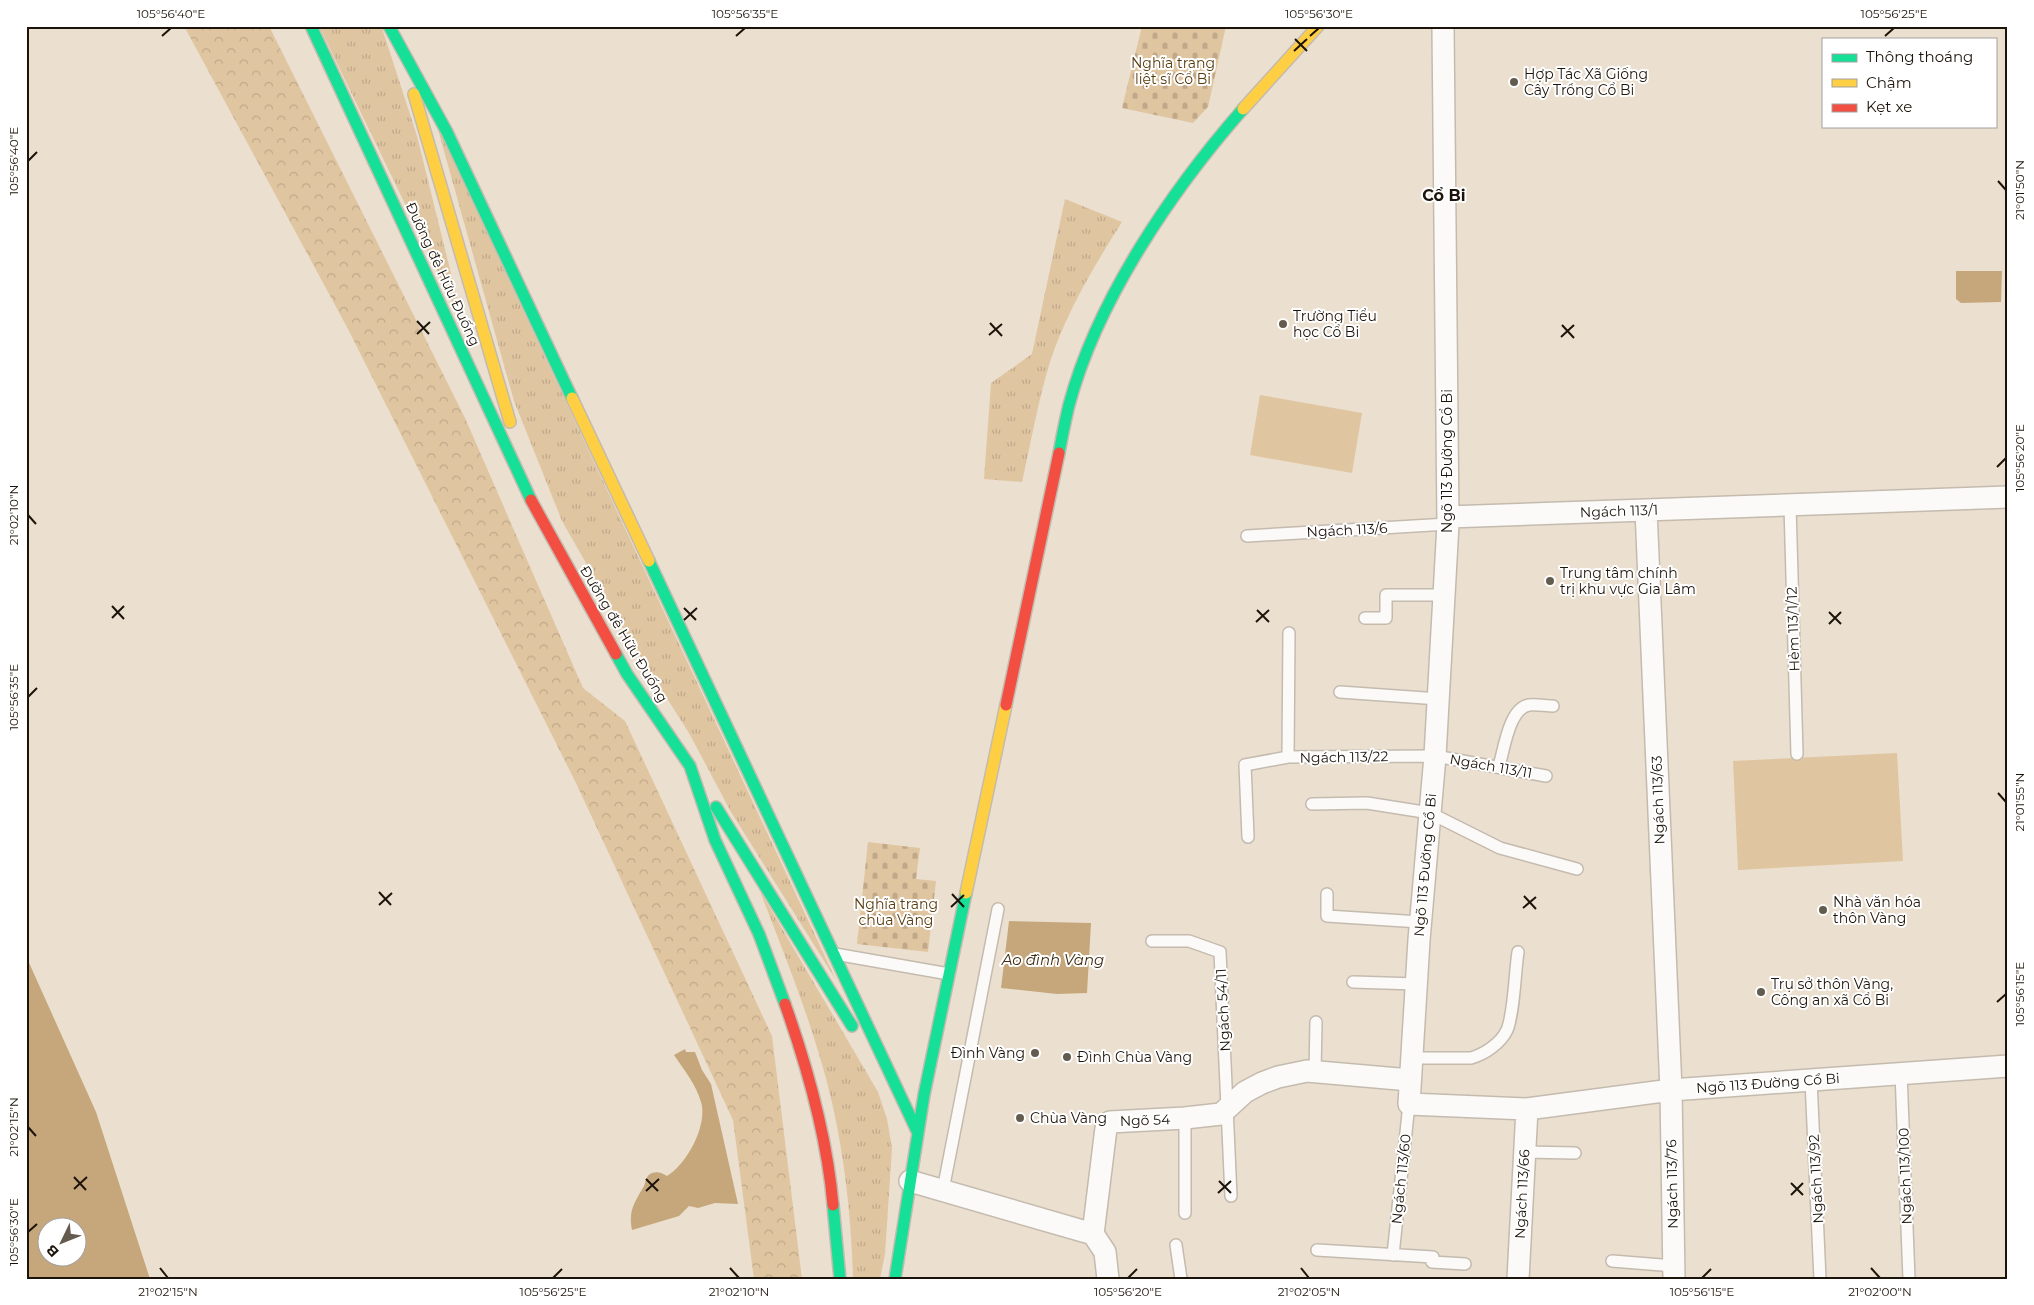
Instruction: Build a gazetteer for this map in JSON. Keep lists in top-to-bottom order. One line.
{"streets":{"main road":["Đường đê Hữu Đuống"],"street":["Ngõ 113 Đường Cổ Bi","Ngách 113/1","Ngách 113/63","Ngõ 54","Ngách 113/76","Ngách 113/66"],"lane":["Ngách 113/6","Hẻm 113/1/12","Ngách 113/22","Ngách 113/11","Ngách 54/11","Ngách 113/100","Ngách 113/60","Ngách 113/92"]},"crossings":[["Ngõ 113 Đường Cổ Bi","Ngách 113/1"],["Ngõ 113 Đường Cổ Bi","Ngách 113/6"],["Ngõ 113 Đường Cổ Bi","Ngách 113/22"],["Ngõ 113 Đường Cổ Bi","Ngách 113/11"],["Ngõ 113 Đường Cổ Bi","Ngách 113/63"],["Ngõ 113 Đường Cổ Bi","Ngõ 54"],["Ngõ 113 Đường Cổ Bi","Ngách 113/100"],["Ngõ 113 Đường Cổ Bi","Ngách 113/60"],["Ngõ 113 Đường Cổ Bi","Ngách 113/92"],["Ngõ 113 Đường Cổ Bi","Ngách 113/76"],["Ngõ 113 Đường Cổ Bi","Ngách 113/66"],["Ngách 113/1","Ngách 113/6"],["Ngách 113/1","Hẻm 113/1/12"],["Ngách 113/1","Ngách 113/63"],["Ngách 113/22","Ngách 113/11"],["Ngách 113/63","Ngách 113/76"],["Ngách 54/11","Ngõ 54"]],"districts":["Cổ Bi"],"water":["Ao đình Vàng"],"parks":["Nghĩa trang liệt sĩ Cổ Bi","Nghĩa trang chùa Vàng"],"places":["Hợp Tác Xã Giống Cây Trồng Cổ Bi","Trường Tiểu học Cổ Bi","Trung tâm chính trị khu vực Gia Lâm","Nhà văn hóa thôn Vàng","Trụ sở thôn Vàng, Công an xã Cổ Bi","Đình Vàng","Đình Chùa Vàng","Chùa Vàng"],"legend":["Thông thoáng","Chậm","Kẹt xe"],"north":"bottom left","coordinates":["105°56'40\"E","105°56'35\"E","105°56'30\"E","105°56'25\"E","21°01'50\"N","105°56'20\"E","21°02'10\"N","21°01'55\"N","105°56'15\"E","21°02'15\"N","21°02'05\"N","21°02'00\"N"]}
